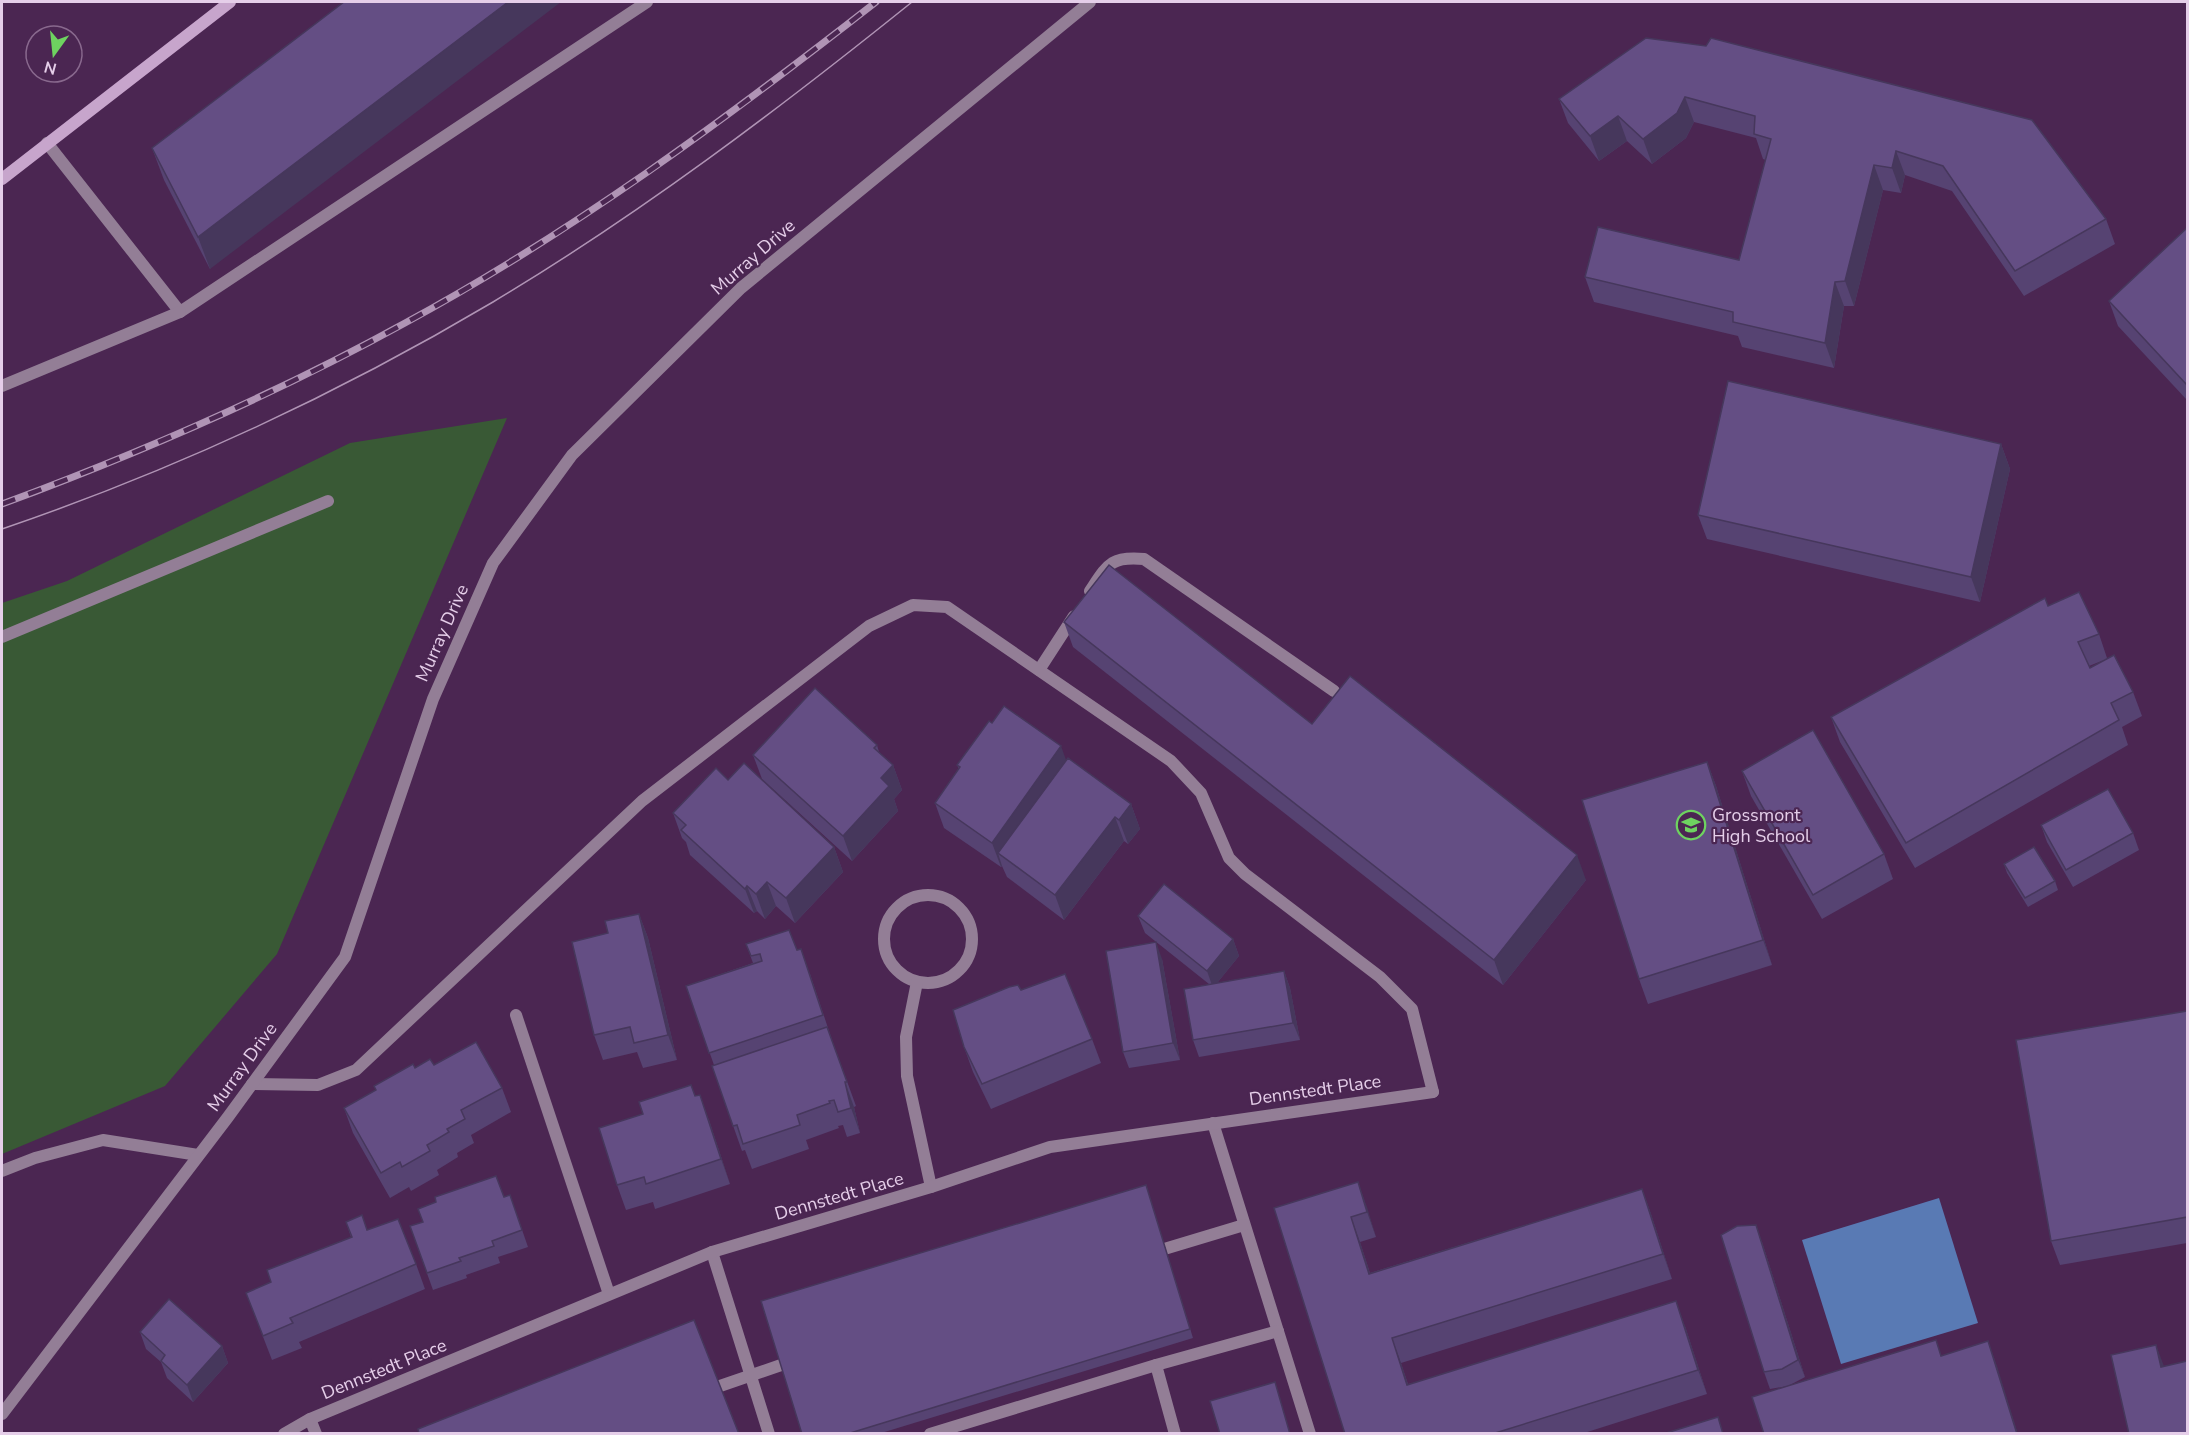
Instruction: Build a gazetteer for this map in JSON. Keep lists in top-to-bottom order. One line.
{"streets":{"street":["Murray Drive","Dennstedt Place"]},"places":{"school or university":["Grossmont High School"]},"north":"bottom"}
